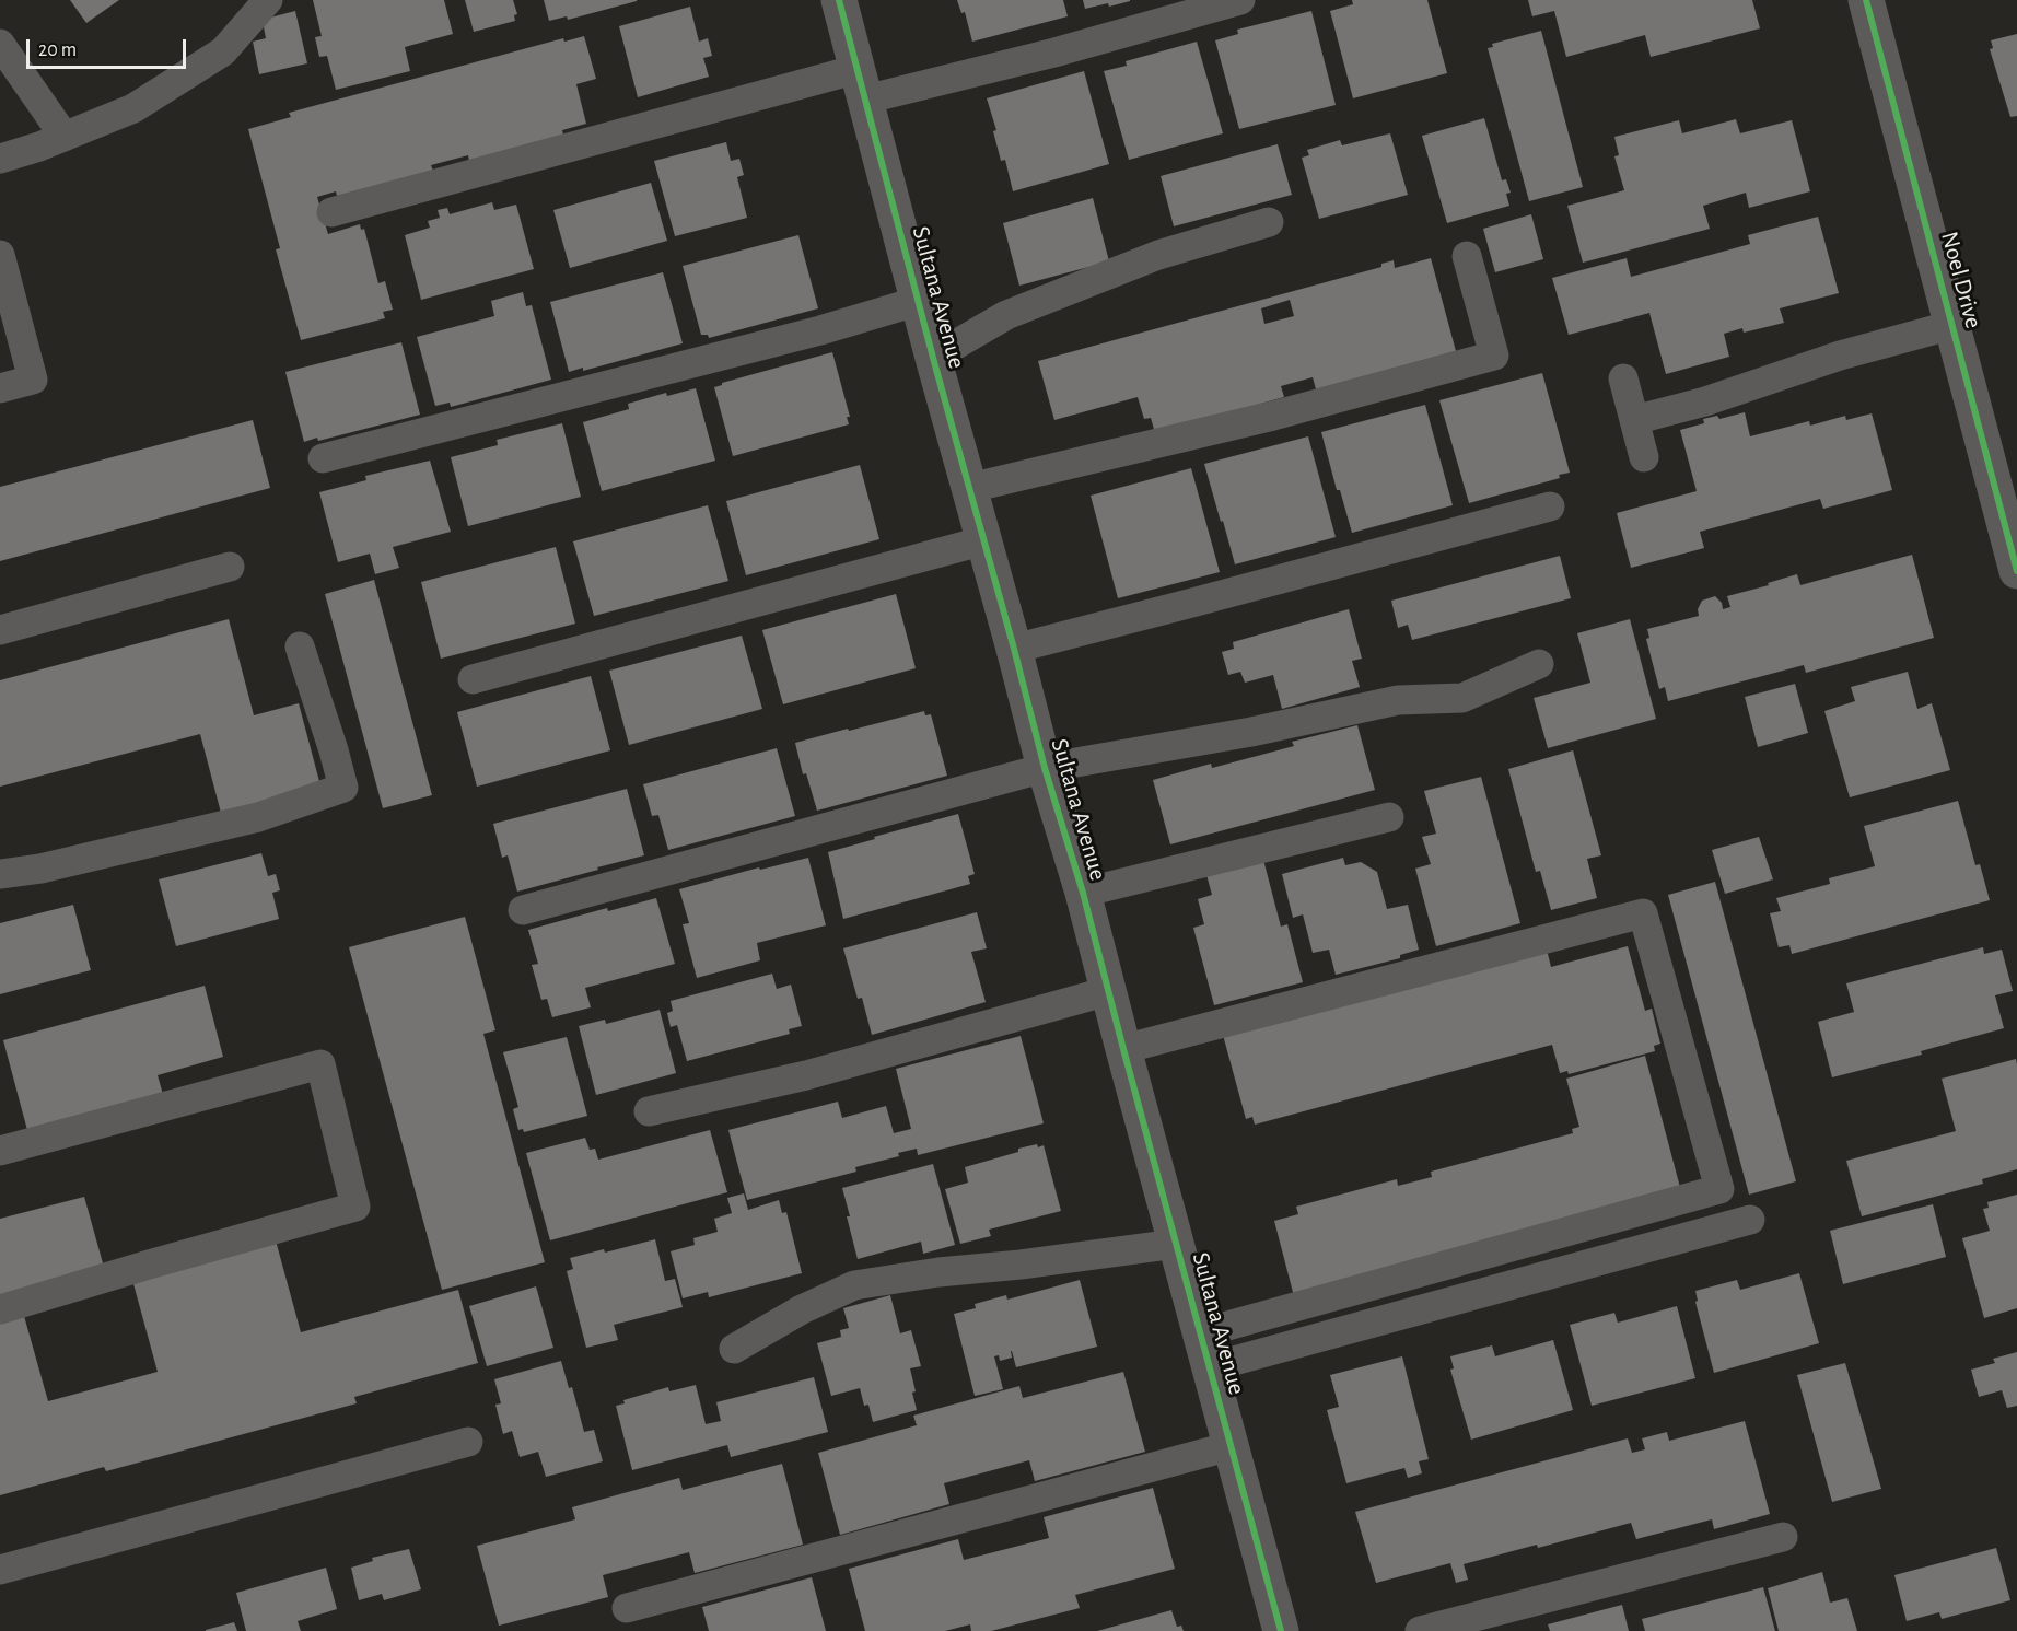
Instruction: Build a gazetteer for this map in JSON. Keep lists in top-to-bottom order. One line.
{"streets":{"street":["Noel Drive","Sultana Avenue"]},"scale_bar":"20 m"}
